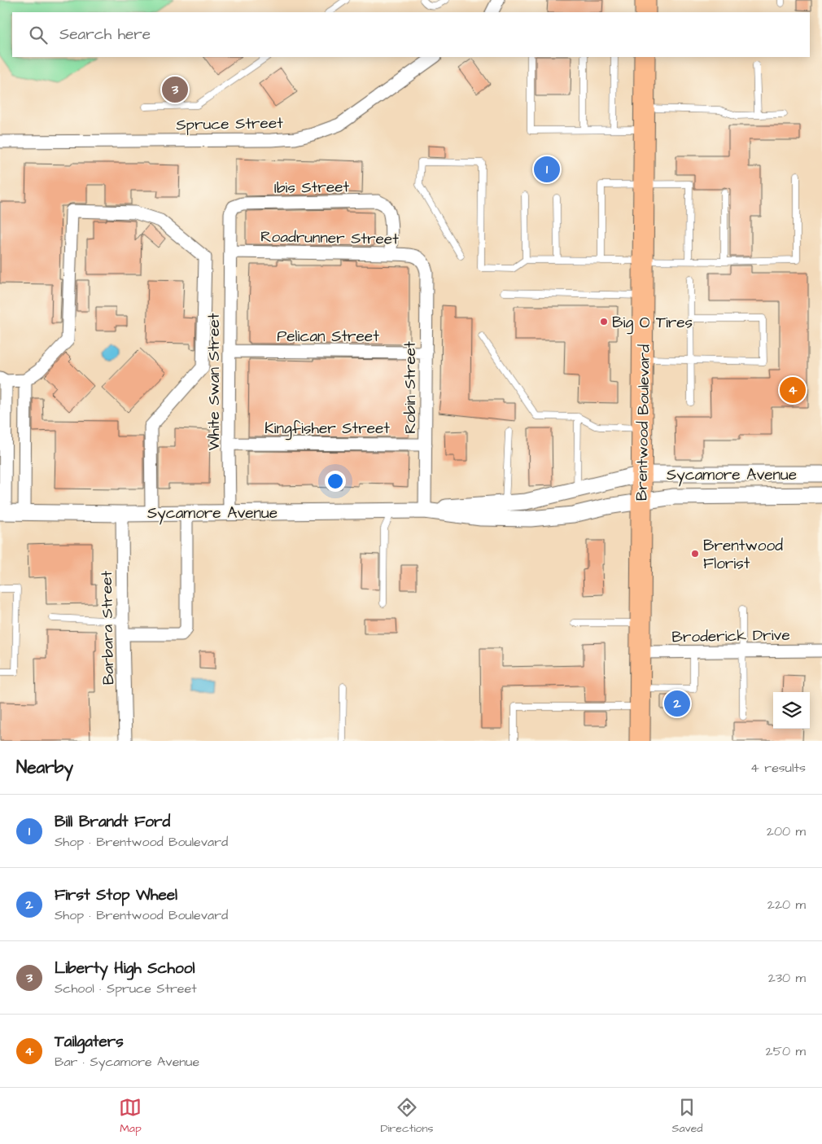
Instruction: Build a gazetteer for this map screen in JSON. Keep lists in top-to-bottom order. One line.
{"streets":{"main road":["Brentwood Boulevard"],"street":["Spruce Street","Ibis Street","Roadrunner Street","Pelican Street","White Swan Street","Robin Street","Kingfisher Street","Sycamore Avenue","Barbara Street","Broderick Drive"]},"crossings":[["Ibis Street","Roadrunner Street"],["Ibis Street","White Swan Street"],["Roadrunner Street","White Swan Street"],["Roadrunner Street","Robin Street"],["Pelican Street","White Swan Street"],["Pelican Street","Robin Street"],["White Swan Street","Kingfisher Street"],["White Swan Street","Sycamore Avenue"],["Robin Street","Kingfisher Street"],["Robin Street","Sycamore Avenue"],["Brentwood Boulevard","Sycamore Avenue"],["Brentwood Boulevard","Broderick Drive"],["Sycamore Avenue","Barbara Street"]],"places":["Big O Tires","Brentwood Florist"],"page":{"search":"Search here","pins":["3","1","4","2"],"heading":["Nearby","4 results"],"list":[{"mark":"1","name":"Bill Brandt Ford","note":"Shop · Brentwood Boulevard","value":"200 m"},{"mark":"2","name":"First Stop Wheel","note":"Shop · Brentwood Boulevard","value":"220 m"},{"mark":"3","name":"Liberty High School","note":"School · Spruce Street","value":"230 m"},{"mark":"4","name":"Tailgaters","note":"Bar · Sycamore Avenue","value":"250 m"}],"nav":["Map","Directions","Saved"]}}
